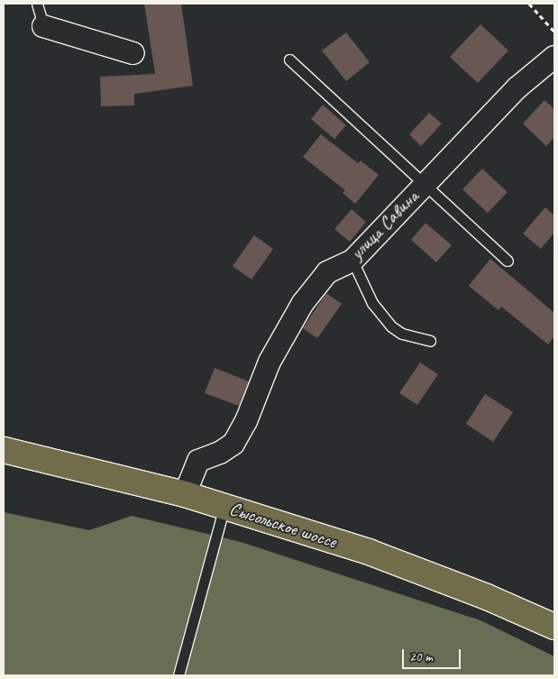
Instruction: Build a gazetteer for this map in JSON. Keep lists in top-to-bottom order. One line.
{"streets":{"highway":["Сысольское шоссе"],"street":["улица Савина"]},"crossings":[["улица Савина","Сысольское шоссе"]],"scale_bar":"20 m"}
